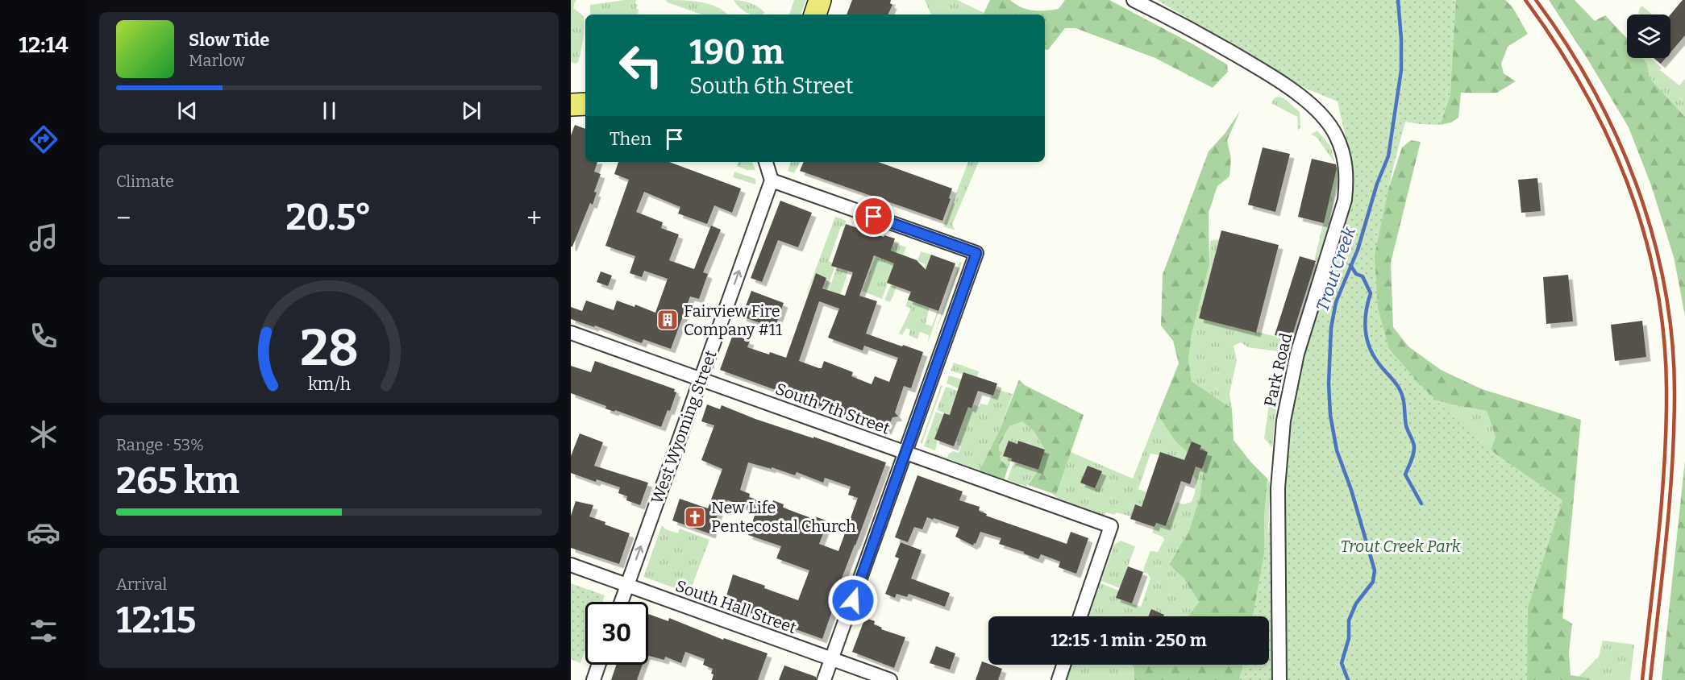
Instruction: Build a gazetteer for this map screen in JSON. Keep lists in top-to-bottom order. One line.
{"streets":{"street":["Park Road","South 7th Street","West Wyoming Street","South Hall Street"]},"crossings":[["South 7th Street","West Wyoming Street"],["West Wyoming Street","South Hall Street"]],"one_way":["West Wyoming Street"],"water":["Trout Creek"],"parks":["Trout Creek Park"],"places":{"building":["Fairview Fire Company #11"],"church":["New Life Pentecostal Church"]},"page":{"tabs":"12:14","turn":["190 m","South 6th Street"],"song":["Slow Tide","Marlow"],"then":"Then","tile":["Climate",["Range · 53%","265 km"],["Arrival","12:15"]],"heat":["−","20.5°","+"],"limit":"30","trip":"12:15 · 1 min · 250 m","gauge":["28","km/h"]}}
